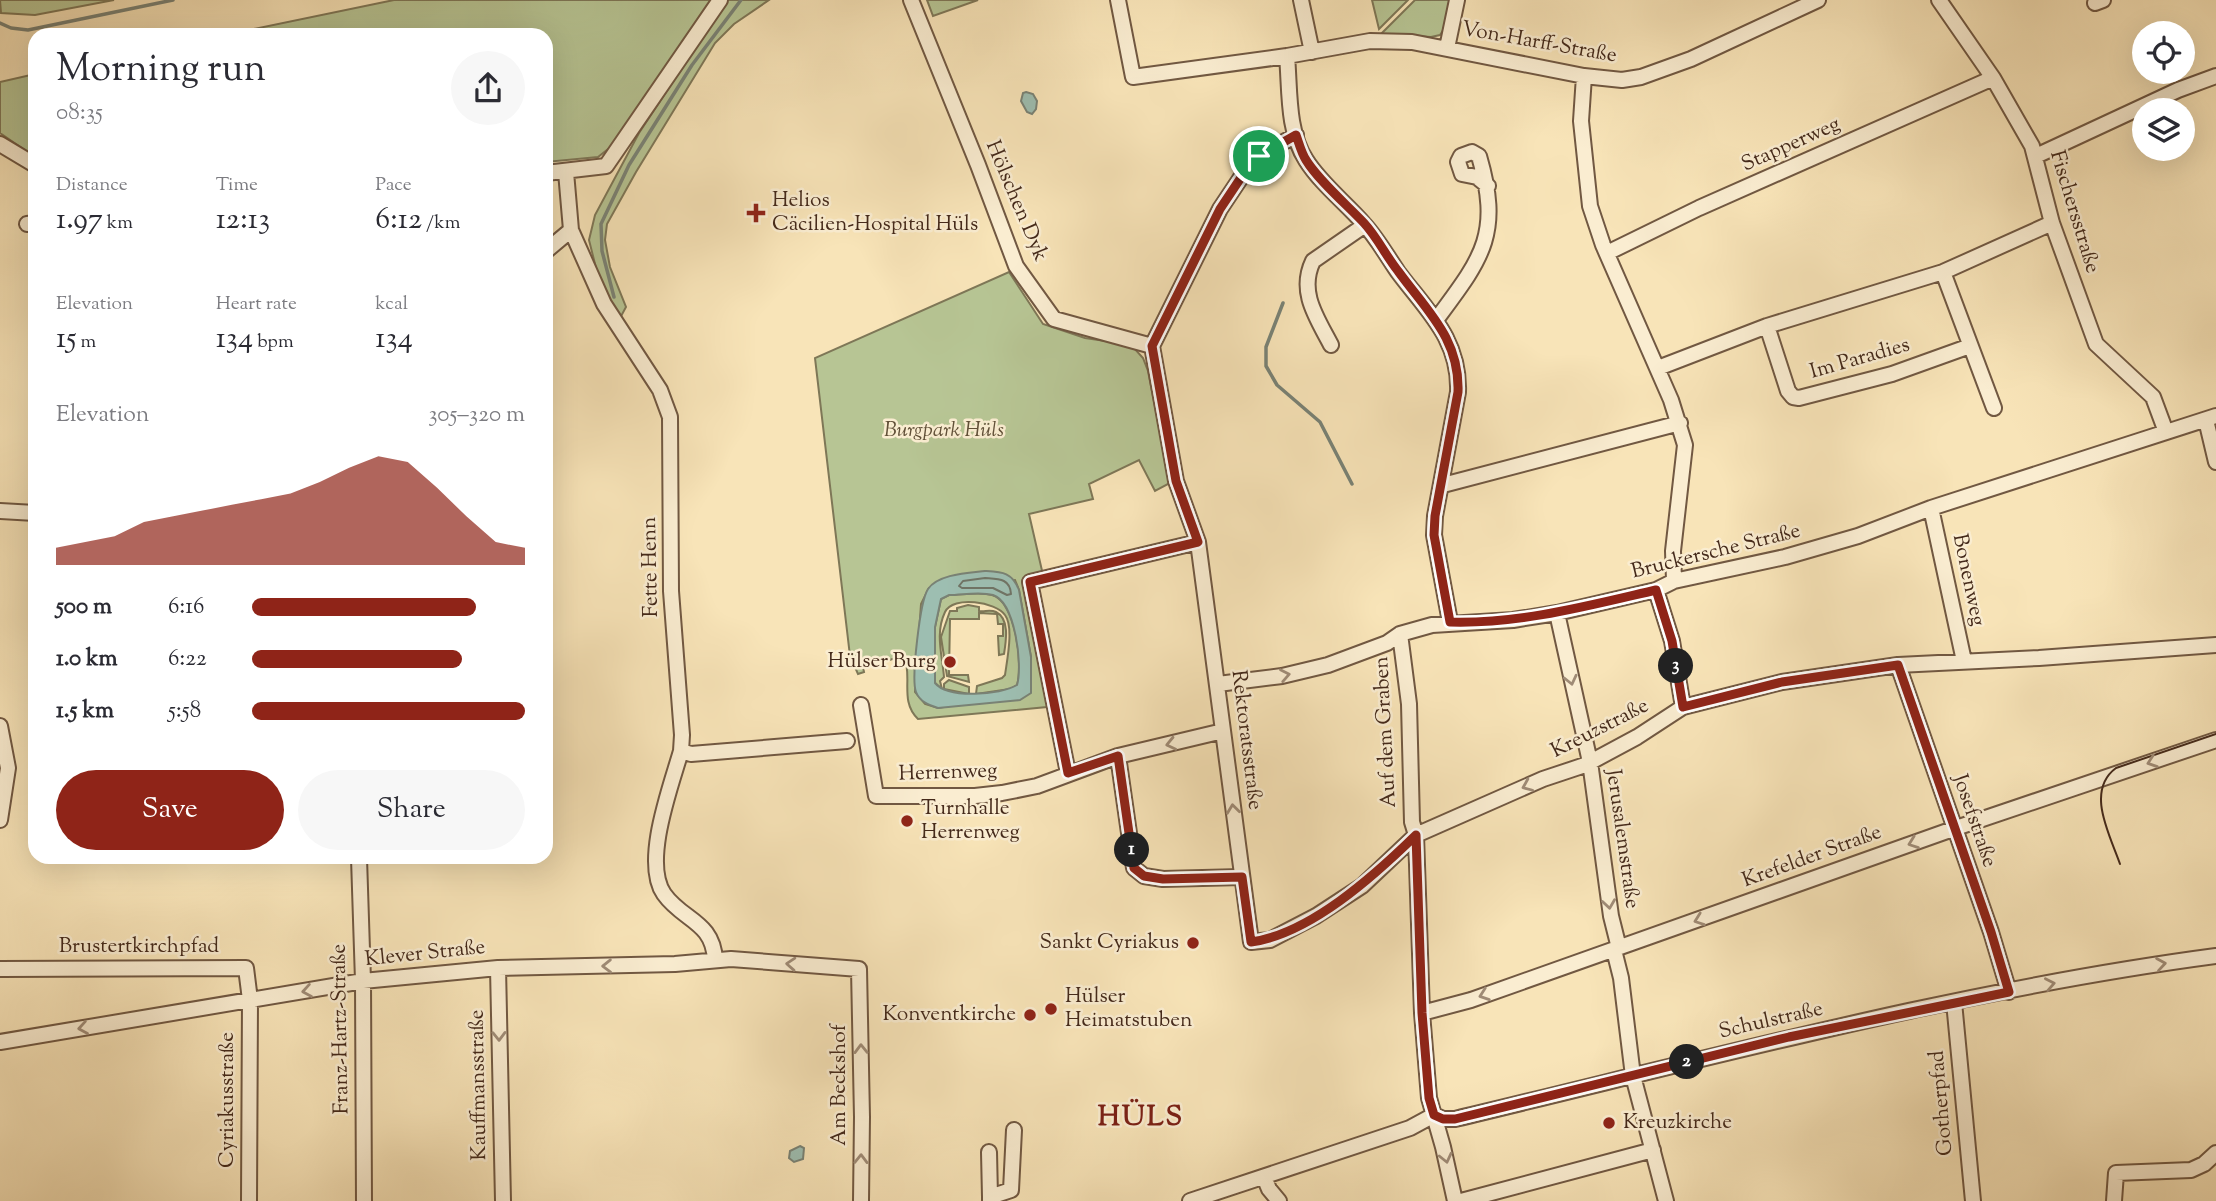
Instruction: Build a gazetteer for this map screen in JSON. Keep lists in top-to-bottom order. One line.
{"streets":{"street":["Von-Harff-Straße","Stapperweg","Hölschen Dyk","Fischersstraße","Im Paradies","Bruckersche Straße","Fette Henn","Bonenweg","Kreuzstraße","Auf dem Graben","Rektoratsstraße","Herrenweg","Josefstraße","Jerusalemstraße","Krefelder Straße","Brustertkirchpfad","Klever Straße","Schulstraße","Franz-Hartz-Straße","Kauffmansstraße","Am Beckshof","Cyriakusstraße","Gotherpfad"]},"crossings":[["Stapperweg","Fischersstraße"],["Hölschen Dyk","Rektoratsstraße"],["Fischersstraße","Bruckersche Straße"],["Bruckersche Straße","Bonenweg"],["Bruckersche Straße","Auf dem Graben"],["Bruckersche Straße","Rektoratsstraße"],["Bruckersche Straße","Jerusalemstraße"],["Fette Henn","Klever Straße"],["Bonenweg","Kreuzstraße"],["Kreuzstraße","Auf dem Graben"],["Kreuzstraße","Rektoratsstraße"],["Kreuzstraße","Josefstraße"],["Kreuzstraße","Jerusalemstraße"],["Auf dem Graben","Krefelder Straße"],["Auf dem Graben","Schulstraße"],["Rektoratsstraße","Herrenweg"],["Josefstraße","Krefelder Straße"],["Josefstraße","Schulstraße"],["Jerusalemstraße","Krefelder Straße"],["Jerusalemstraße","Schulstraße"],["Brustertkirchpfad","Klever Straße"],["Brustertkirchpfad","Cyriakusstraße"],["Klever Straße","Franz-Hartz-Straße"],["Klever Straße","Kauffmansstraße"],["Klever Straße","Am Beckshof"],["Klever Straße","Cyriakusstraße"],["Schulstraße","Gotherpfad"]],"one_way":["Krefelder Straße","Klever Straße","Kauffmansstraße","Am Beckshof"],"districts":["HÜLS"],"parks":["Burgpark Hüls"],"places":{"health":["Helios Cäcilien-Hospital Hüls"],"other":["Hülser Burg","Turnhalle Herrenweg","Sankt Cyriakus","Hülser Heimatstuben","Konventkirche","Kreuzkirche"]},"page":{"heading":["Morning run","08:35"],"stats":[["Distance","1.97 km"],["Time","12:13"],["Pace","6:12 /km"],["Elevation","15 m"],["Heart rate","134 bpm"],["kcal","134"]],"chart":["Elevation","305–320 m"],"list":[{"name":"500 m","note":"6:16"},{"name":"1.0 km","note":"6:22"},{"name":"1.5 km","note":"5:58"}],"pins":["3","1","2"],"buttons":["Save","Share"]}}
